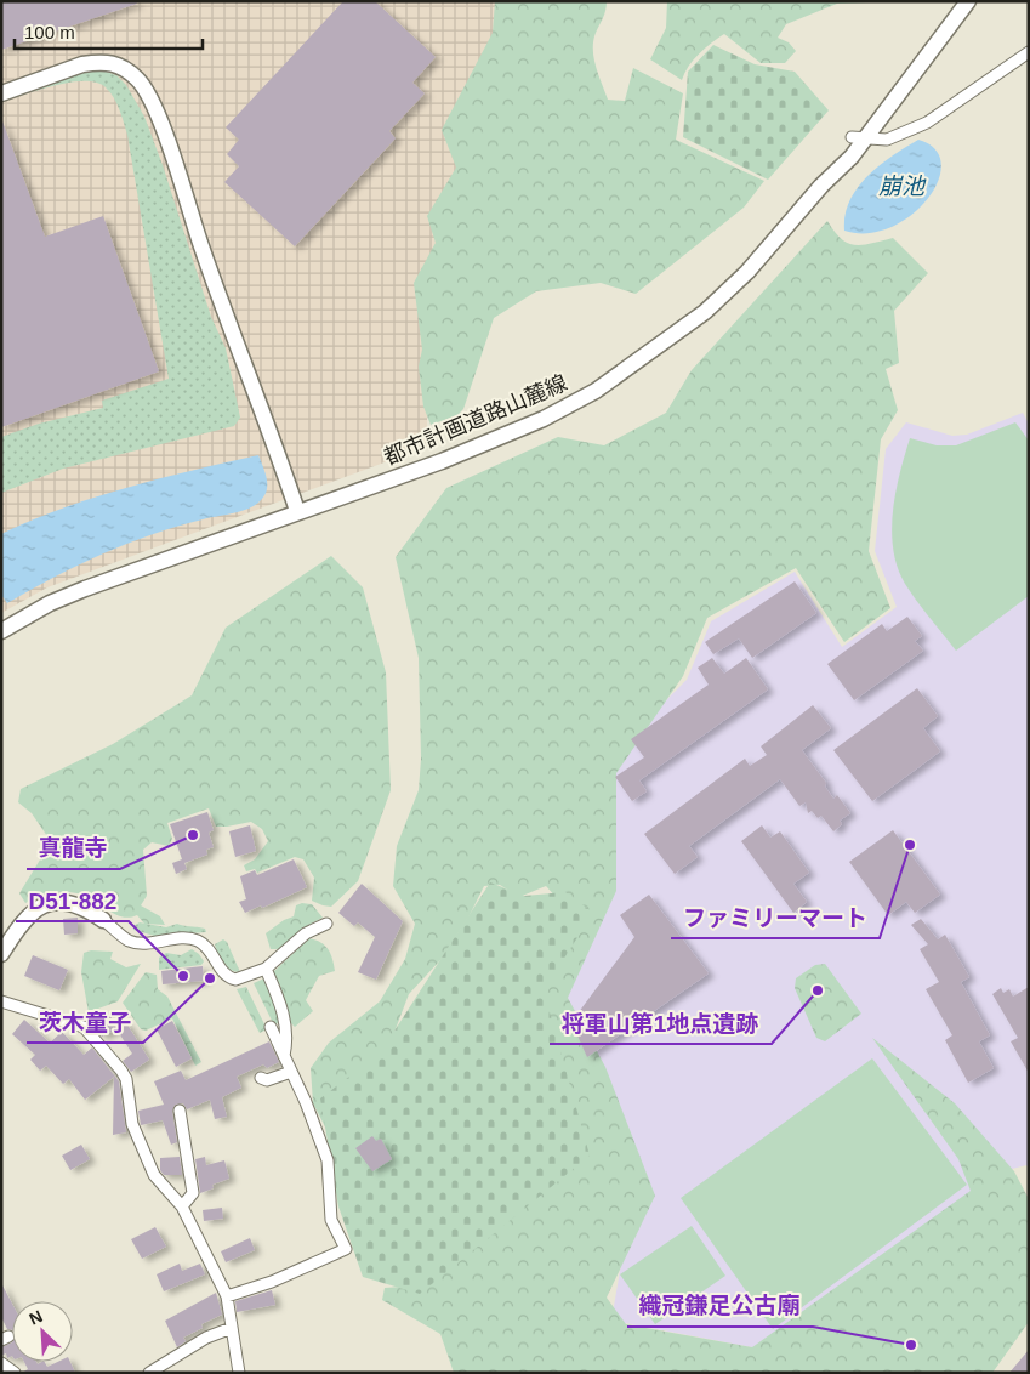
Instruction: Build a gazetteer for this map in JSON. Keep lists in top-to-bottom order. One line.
{"streets":{"street":["都市計画道路山麓線"]},"water":["崩池"],"places":["真龍寺","ファミリーマート","D51-882","茨木童子","将軍山第1地点遺跡","織冠鎌足公古廟"],"scale_bar":"100 m","north":"top left"}
